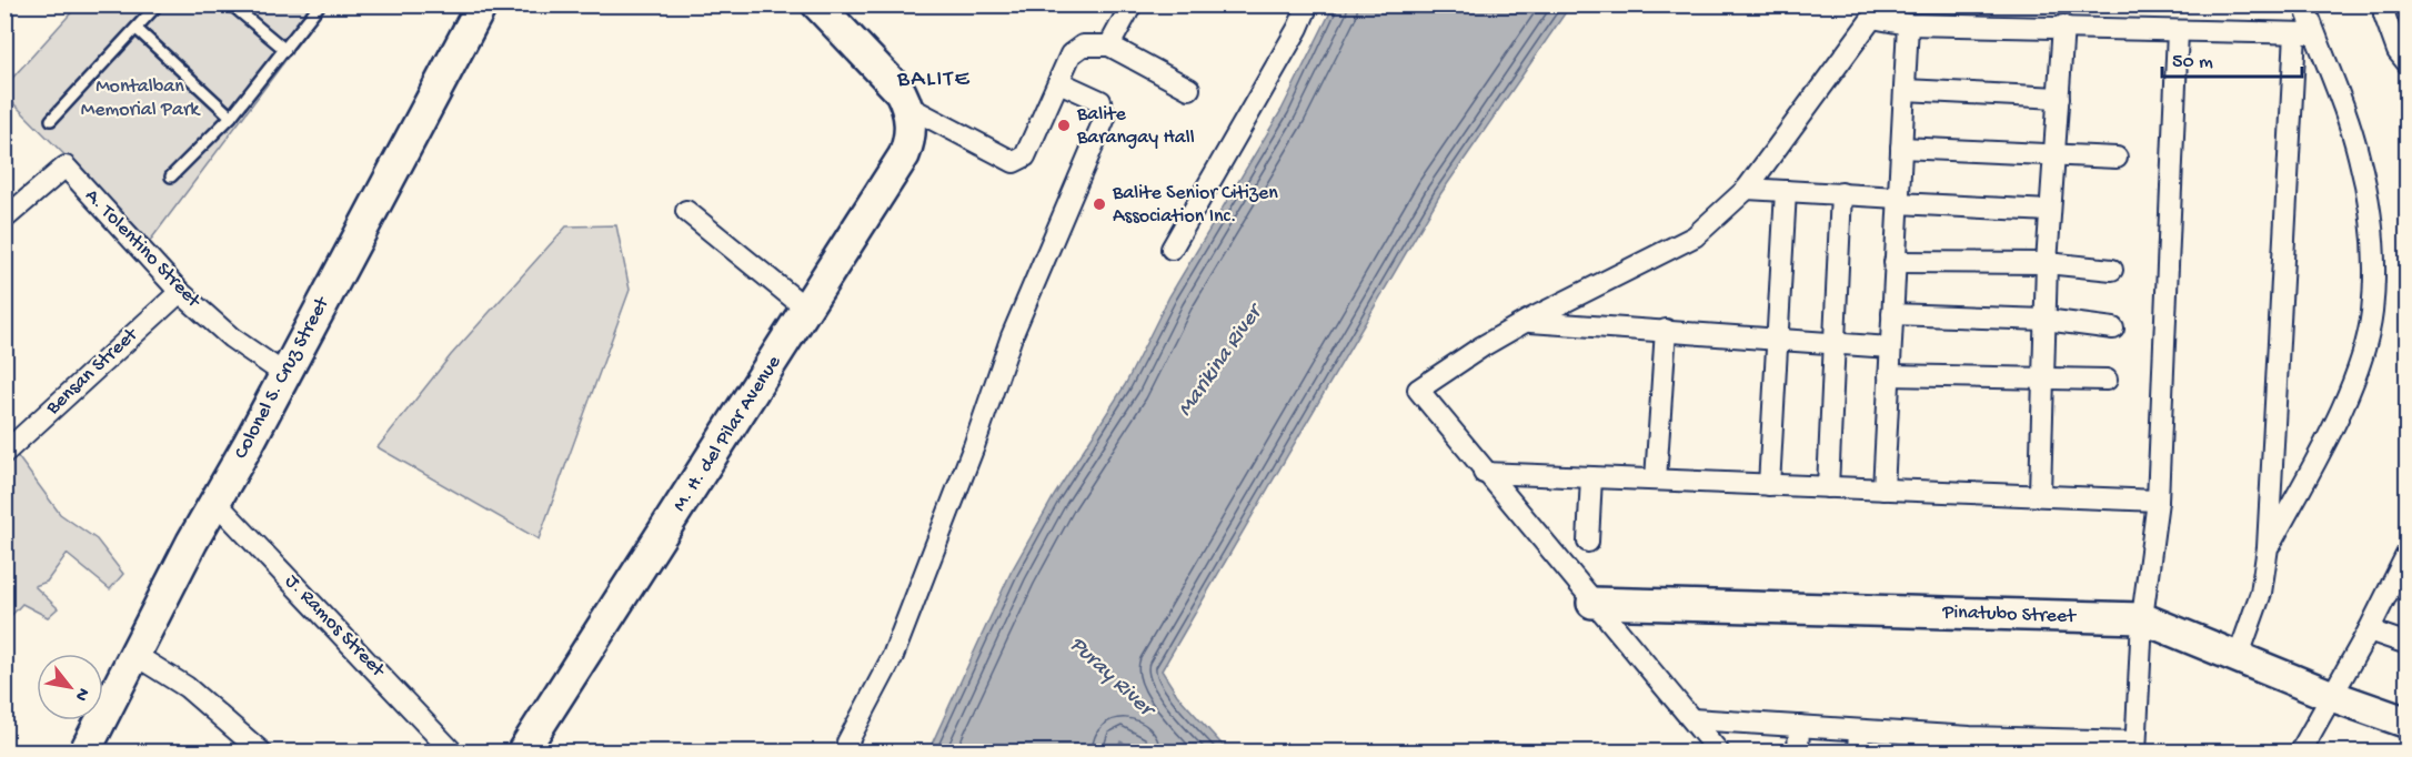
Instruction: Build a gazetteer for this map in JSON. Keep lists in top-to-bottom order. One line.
{"streets":{"street":["A. Tolentino Street","Bensan Street","Colonel S. Cruz Street","M. H. del Pilar Avenue","Pinatubo Street","J. Ramos Street"]},"crossings":[["A. Tolentino Street","Bensan Street"],["A. Tolentino Street","Colonel S. Cruz Street"],["Colonel S. Cruz Street","J. Ramos Street"]],"districts":["BALITE"],"water":["Marikina River","Puray River"],"parks":["Montalban Memorial Park"],"places":["Balite Barangay Hall","Balite Senior Citizen Association Inc."],"scale_bar":"50 m","north":"bottom right"}
